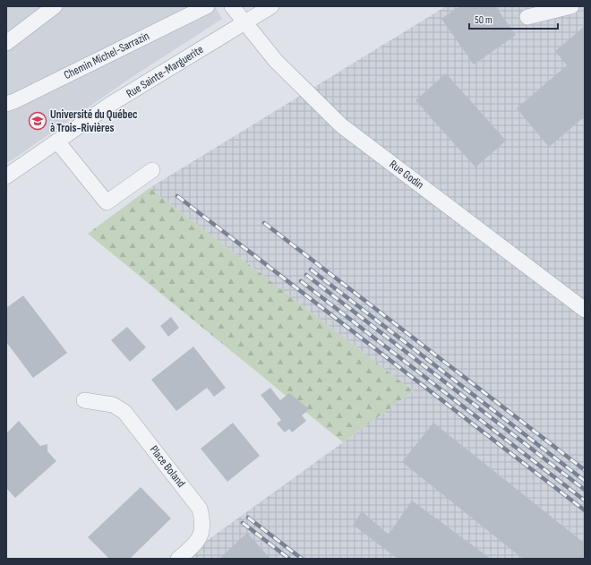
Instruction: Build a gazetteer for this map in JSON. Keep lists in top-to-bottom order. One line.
{"streets":{"street":["Chemin Michel-Sarrazin","Rue Sainte-Marguerite","Rue Godin","Place Boland"]},"crossings":[["Rue Sainte-Marguerite","Rue Godin"]],"places":{"school or university":["Université du Québec à Trois-Rivières"]},"scale_bar":"50 m"}
